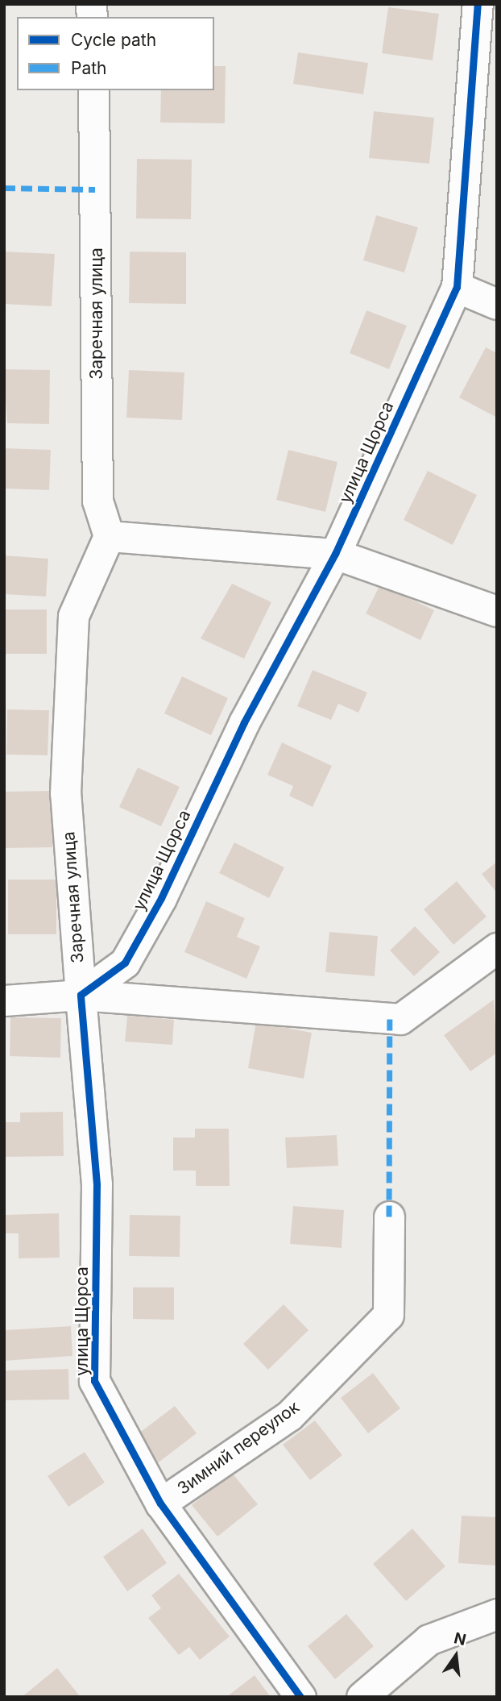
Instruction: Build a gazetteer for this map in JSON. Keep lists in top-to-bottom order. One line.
{"streets":{"street":["Заречная улица","улица Щорса","Зимний переулок"]},"crossings":[["Заречная улица","улица Щорса"],["улица Щорса","Зимний переулок"]],"legend":["Cycle path","Path"],"north":"top"}
